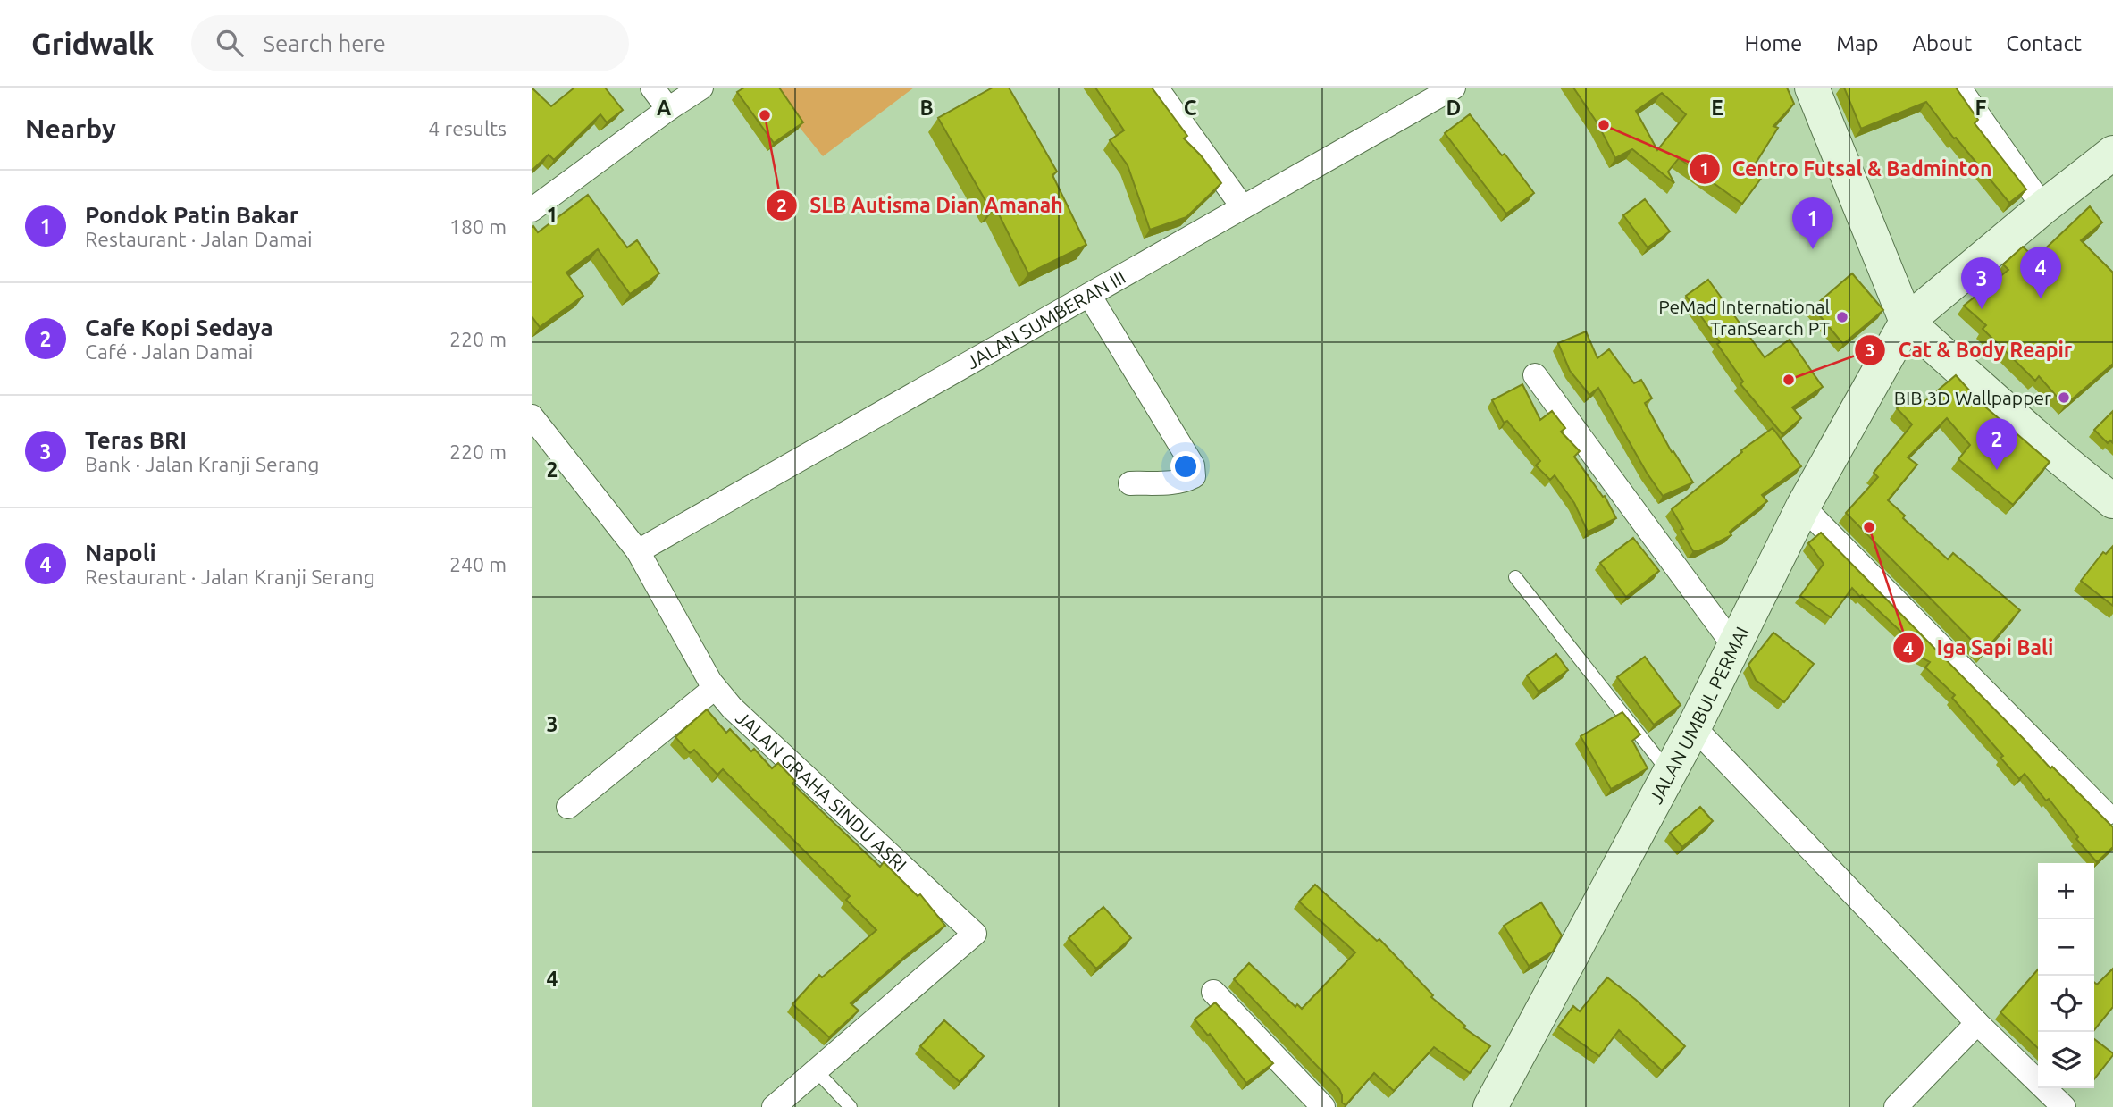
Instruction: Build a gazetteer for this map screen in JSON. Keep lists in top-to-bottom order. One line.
{"streets":{"main road":["JALAN UMBUL PERMAI"],"street":["JALAN SUMBERAN III","JALAN GRAHA SINDU ASRI"]},"crossings":[["JALAN SUMBERAN III","JALAN GRAHA SINDU ASRI"]],"places":["SLB Autisma Dian Amanah","Centro Futsal & Badminton","PeMad International TranSearch PT","Cat & Body Reapir","BIB 3D Wallpapper","Iga Sapi Bali"],"page":{"header":"Gridwalk","search":"Search here","nav":["Home","Map","About","Contact"],"heading":["Nearby","4 results"],"list":[{"mark":"1","name":"Pondok Patin Bakar","note":"Restaurant · Jalan Damai","value":"180 m"},{"mark":"2","name":"Cafe Kopi Sedaya","note":"Café · Jalan Damai","value":"220 m"},{"mark":"3","name":"Teras BRI","note":"Bank · Jalan Kranji Serang","value":"220 m"},{"mark":"4","name":"Napoli","note":"Restaurant · Jalan Kranji Serang","value":"240 m"}],"pins":["1","4","3","2"],"map_buttons":["+","−"]},"grid":{"columns":["A","B","C","D","E","F"],"rows":["1","2","3","4"]}}
